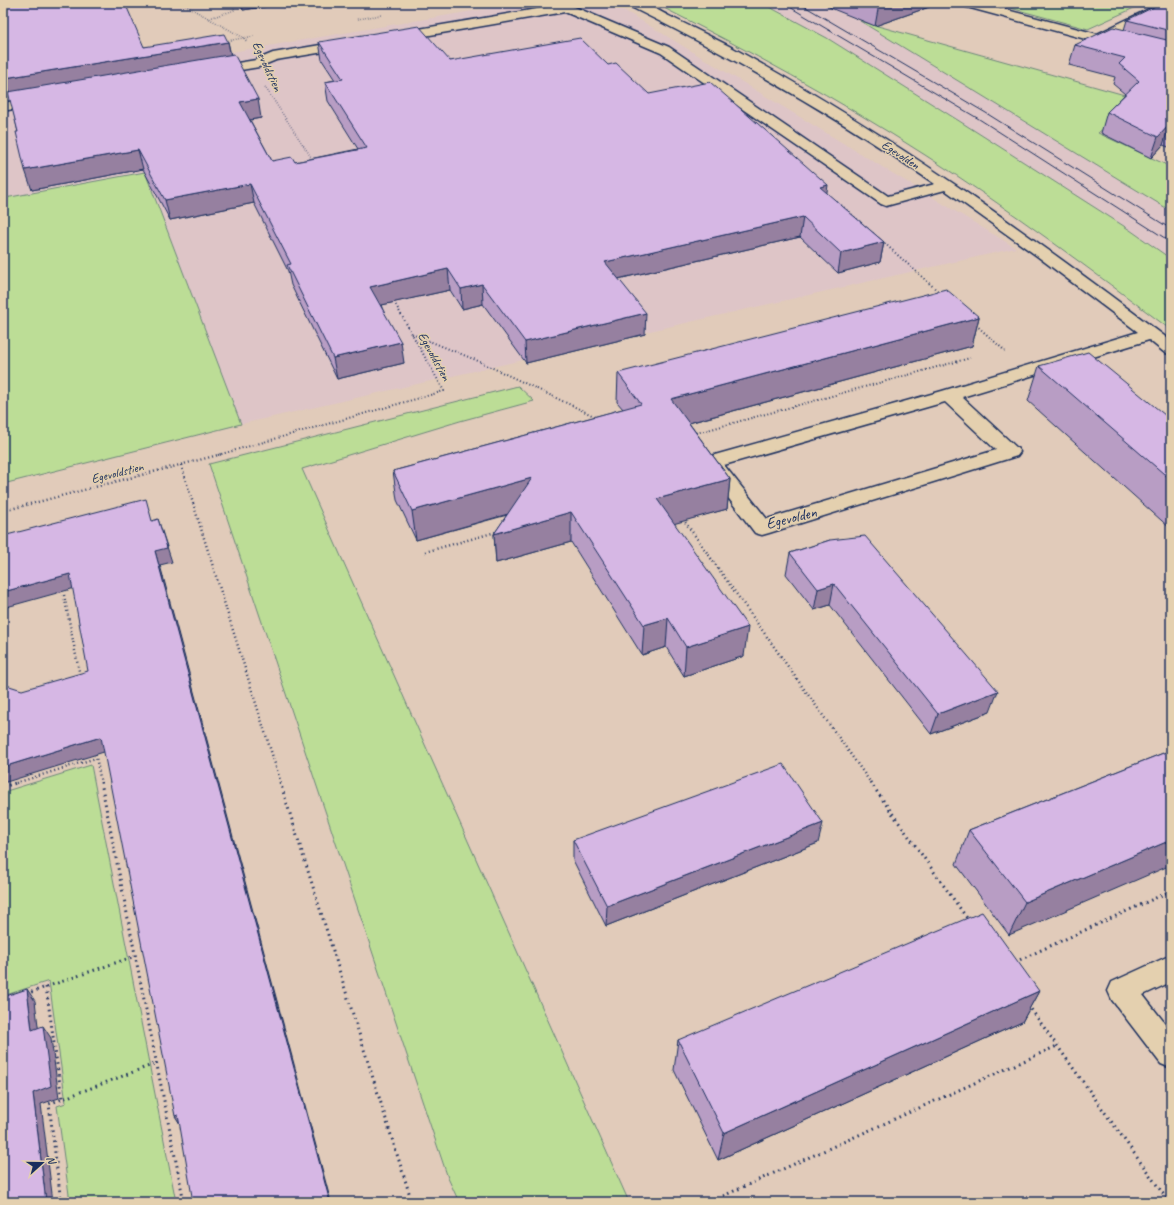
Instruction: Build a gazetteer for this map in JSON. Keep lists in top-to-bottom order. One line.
{"streets":{"street":["Egevolden"],"path":["Egevoldstien"]},"north":"right"}
